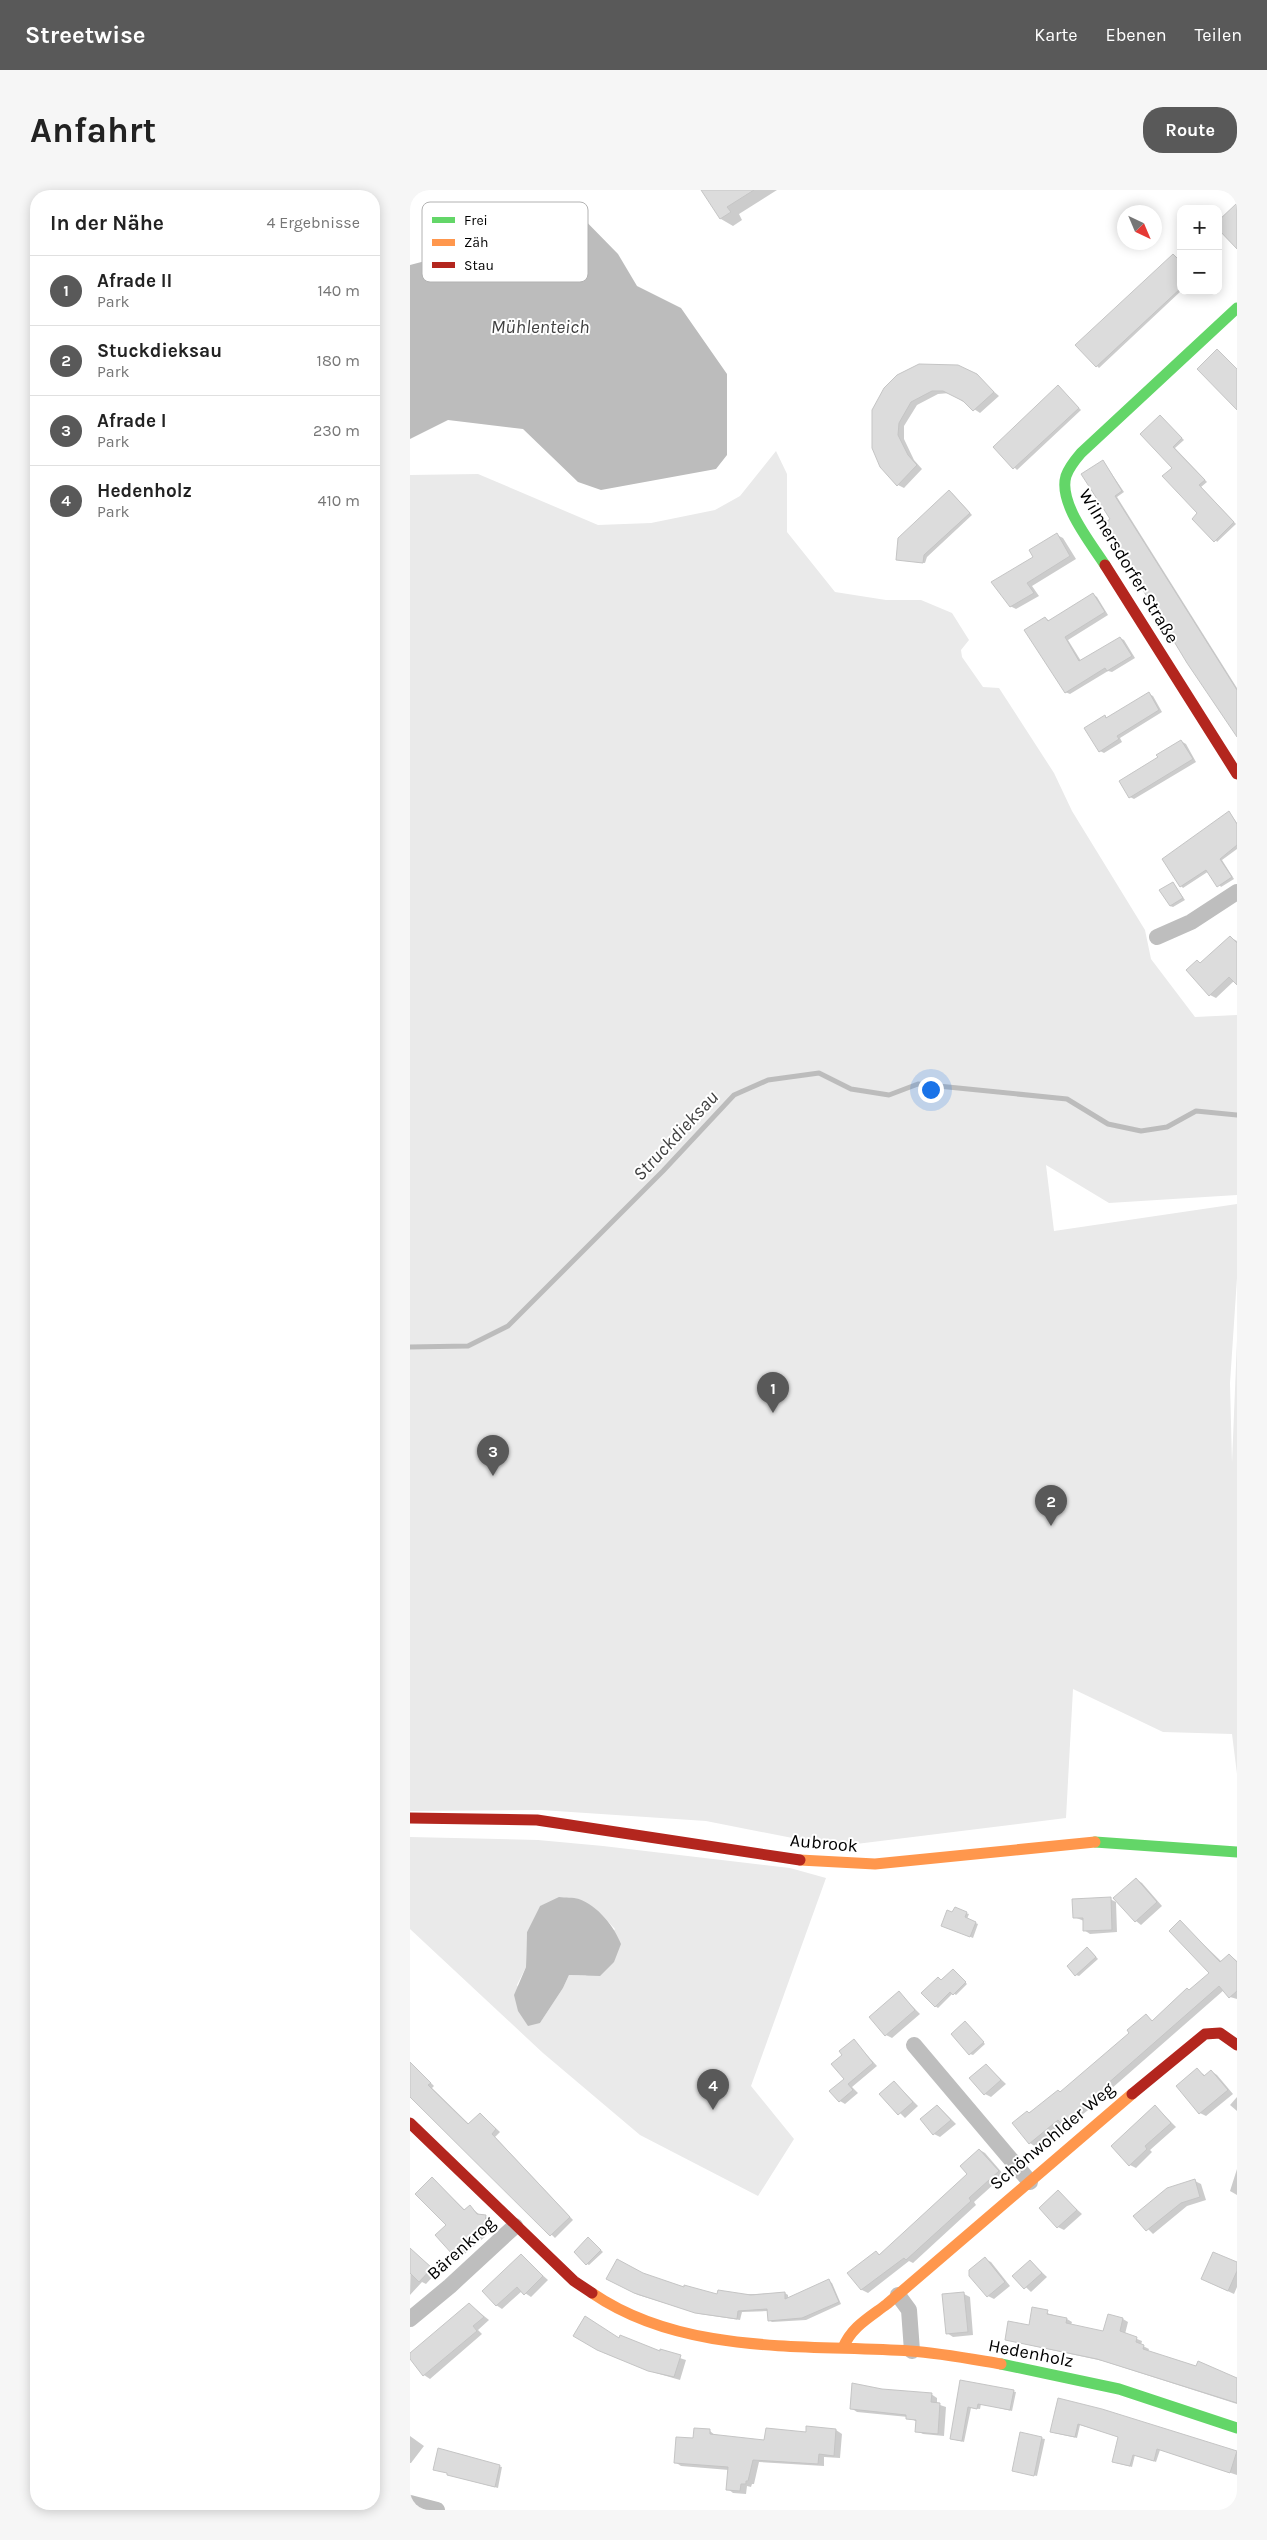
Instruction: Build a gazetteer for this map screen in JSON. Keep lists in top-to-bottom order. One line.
{"streets":{"street":["Wilmersdorfer Straße","Aubrook","Schönwohlder Weg","Bärenkrog","Hedenholz"]},"crossings":[["Schönwohlder Weg","Hedenholz"],["Bärenkrog","Hedenholz"]],"water":["Mühlenteich","Struckdieksau"],"legend":["Frei","Zäh","Stau"],"north":"bottom right","page":{"header":"Streetwise","nav":["Karte","Ebenen","Teilen"],"buttons":"Route","title":"Anfahrt","heading":["In der Nähe","4 Ergebnisse"],"map_buttons":["+","−"],"list":[{"mark":"1","name":"Afrade II","note":"Park","value":"140 m"},{"mark":"2","name":"Stuckdieksau","note":"Park","value":"180 m"},{"mark":"3","name":"Afrade I","note":"Park","value":"230 m"},{"mark":"4","name":"Hedenholz","note":"Park","value":"410 m"}],"pins":["1","3","2","4"]}}
